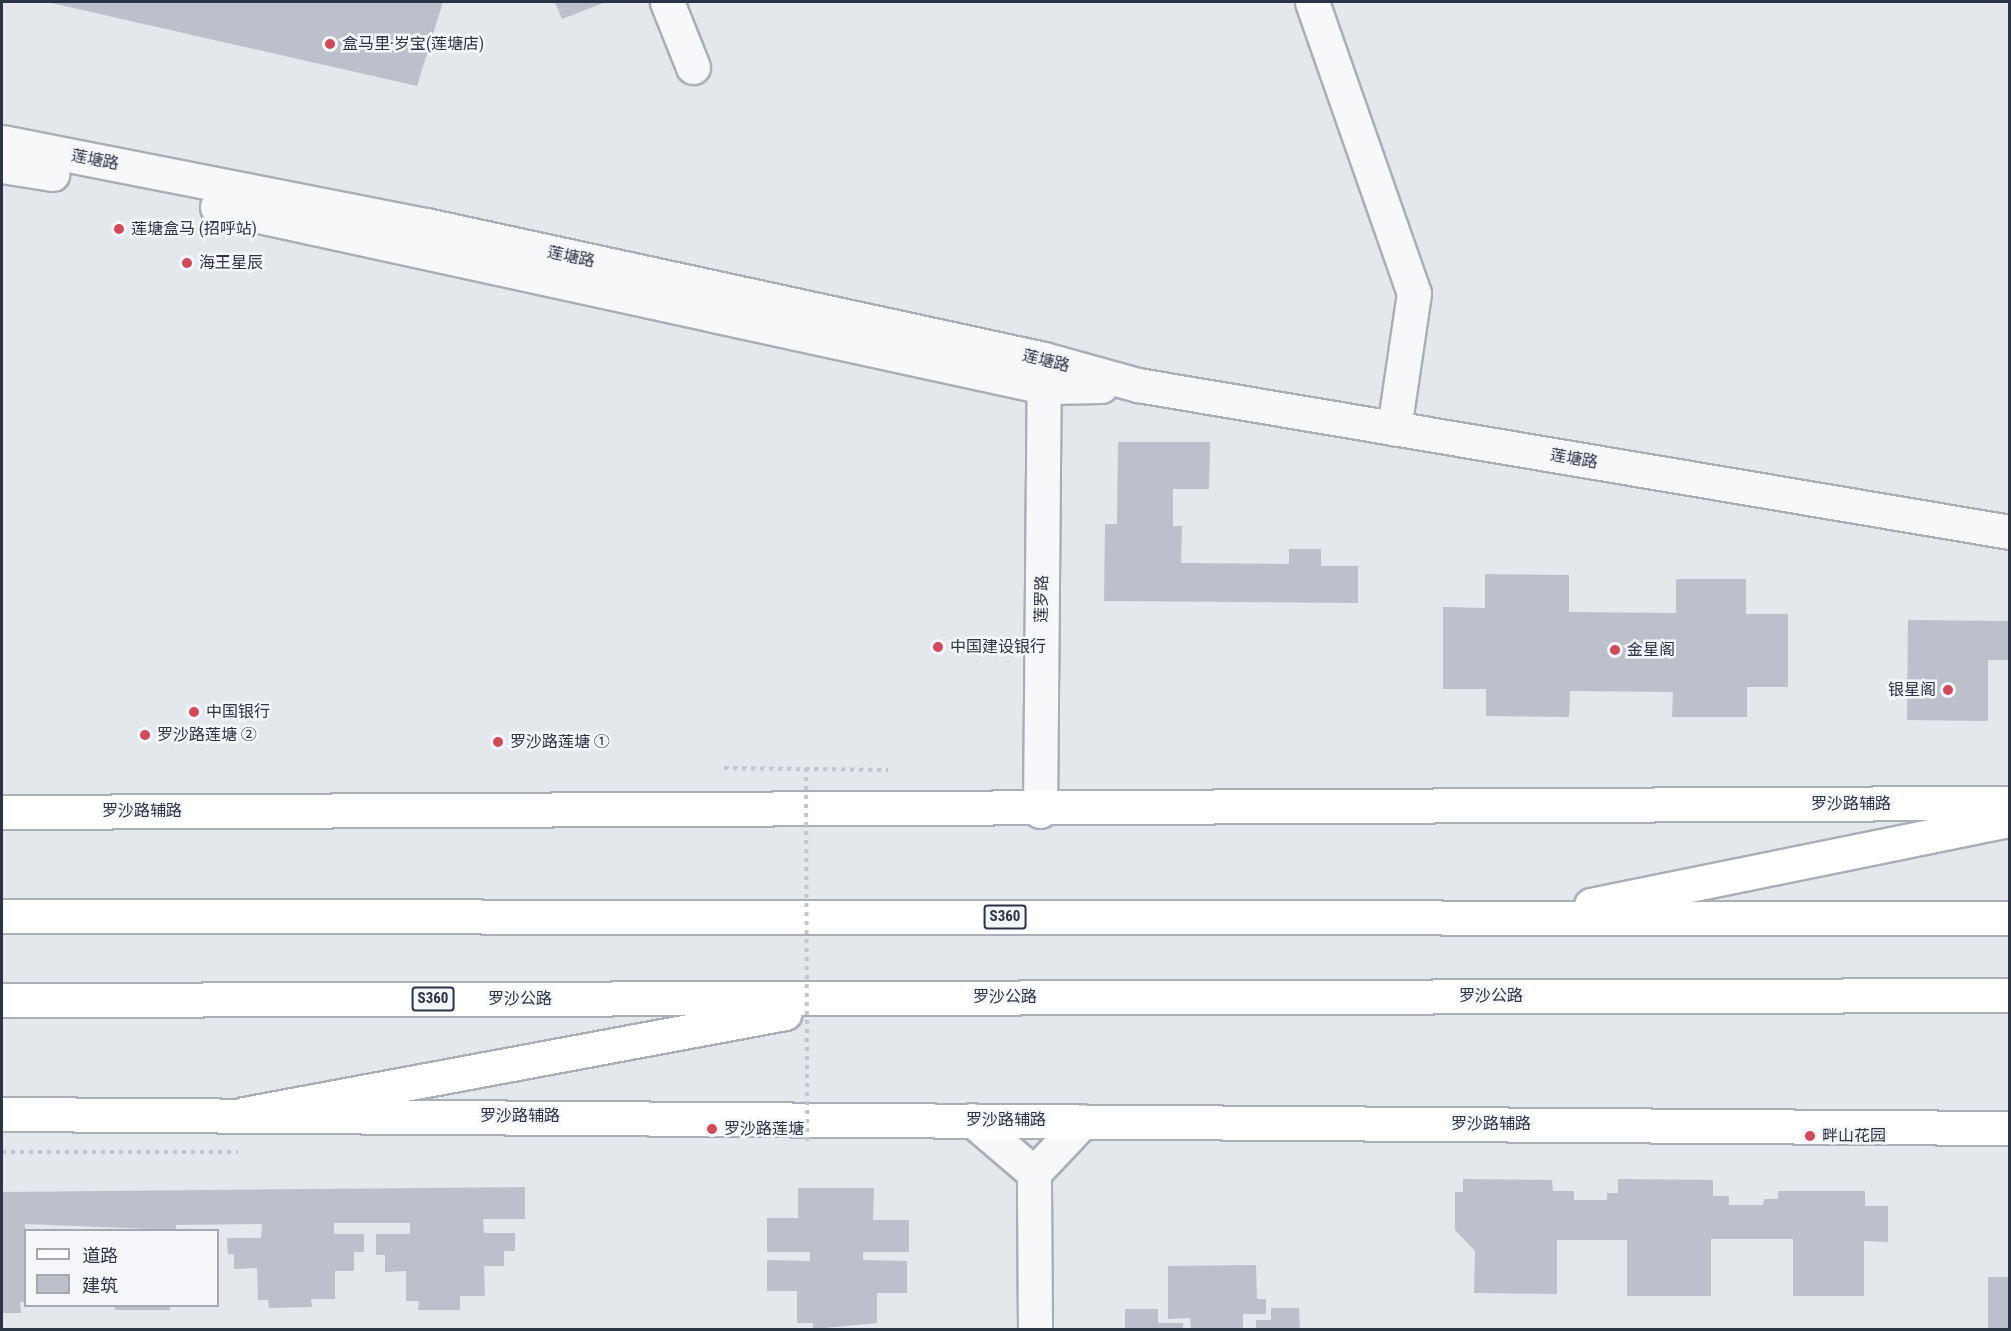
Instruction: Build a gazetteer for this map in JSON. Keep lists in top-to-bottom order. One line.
{"streets":{"main road":["罗沙路辅路","S360","罗沙公路"],"street":["莲塘路","莲罗路"]},"crossings":[["莲塘路","莲罗路"],["莲罗路","罗沙路辅路"]],"places":["盒马里·岁宝(莲塘店)","莲塘盒马 (招呼站)","海王星辰","中国建设银行","金星阁","银星阁","中国银行","罗沙路莲塘 ②","罗沙路莲塘 ①","罗沙路莲塘","畔山花园"],"legend":["道路","建筑"]}
